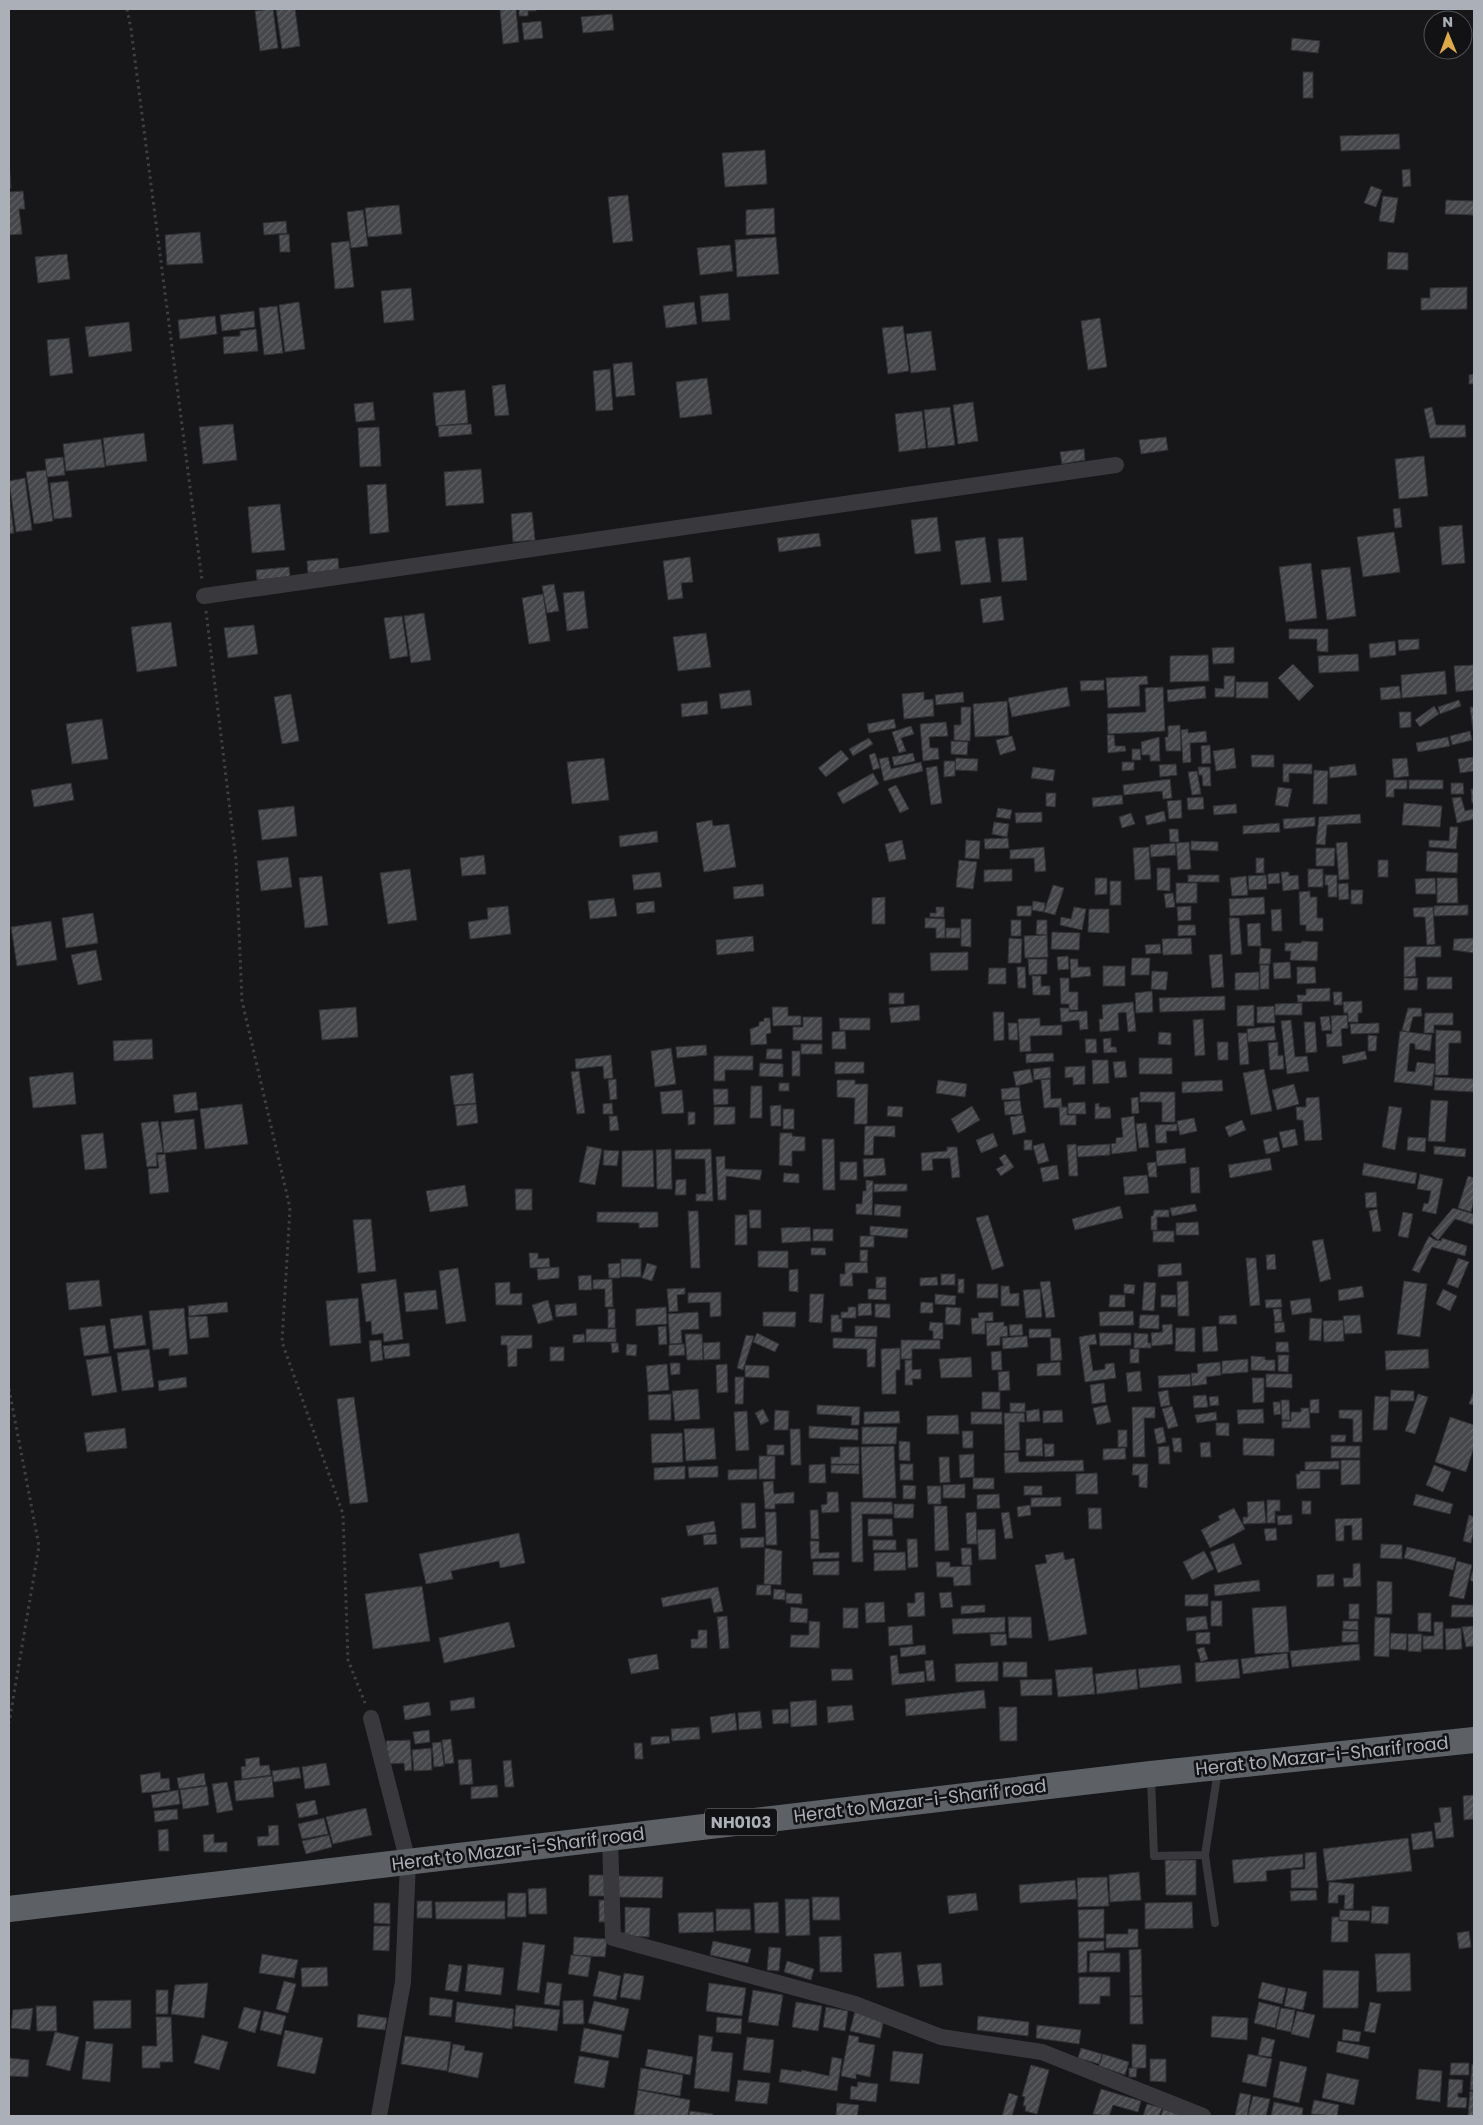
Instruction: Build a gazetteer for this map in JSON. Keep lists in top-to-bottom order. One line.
{"streets":{"highway":["Herat to Mazar-i-Sharif road","NH0103"]},"north":"top"}
